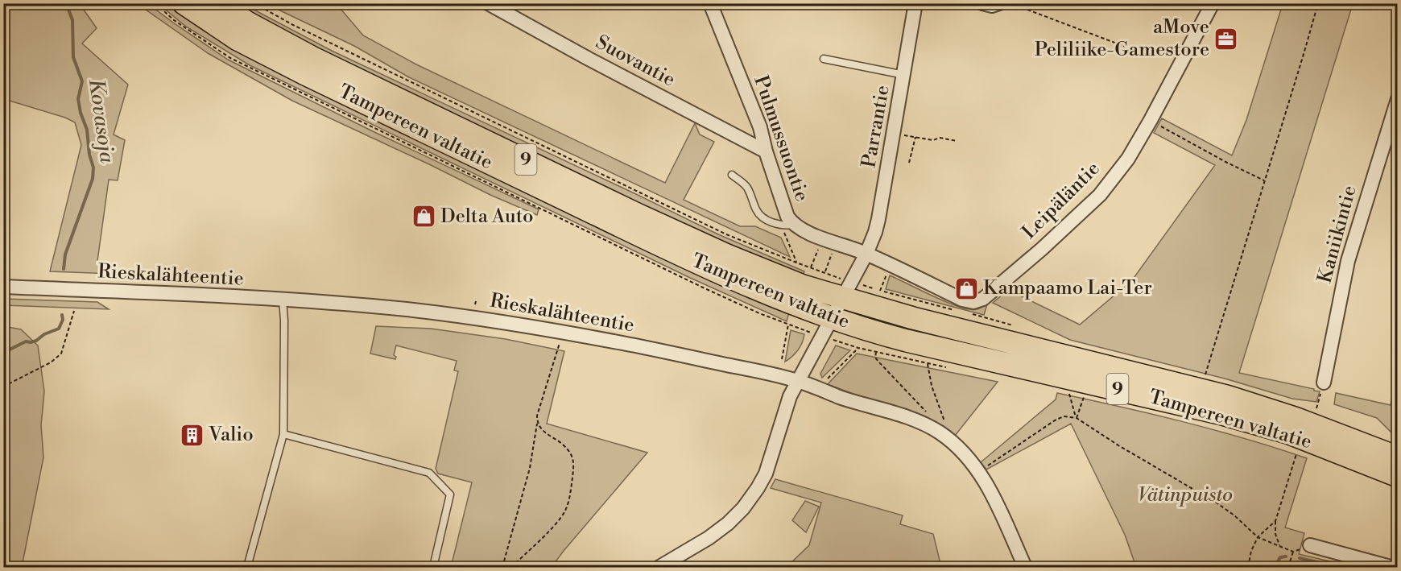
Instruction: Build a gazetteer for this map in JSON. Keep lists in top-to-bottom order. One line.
{"streets":{"highway":["Tampereen valtatie","9"],"street":["Suovantie","Parrantie","Pulmussuontie","Leipäläntie","Kaniikintie","Rieskalähteentie"]},"crossings":[["Suovantie","Pulmussuontie"],["Parrantie","Pulmussuontie"],["Parrantie","Leipäläntie"],["Pulmussuontie","Leipäläntie"]],"water":["Kovasoja"],"parks":["Vätinpuisto"],"places":{"office":["aMove Peliliike-Gamestore"],"shop":["Delta Auto","Kampaamo Lai-Ter"],"building":["Valio"]}}
